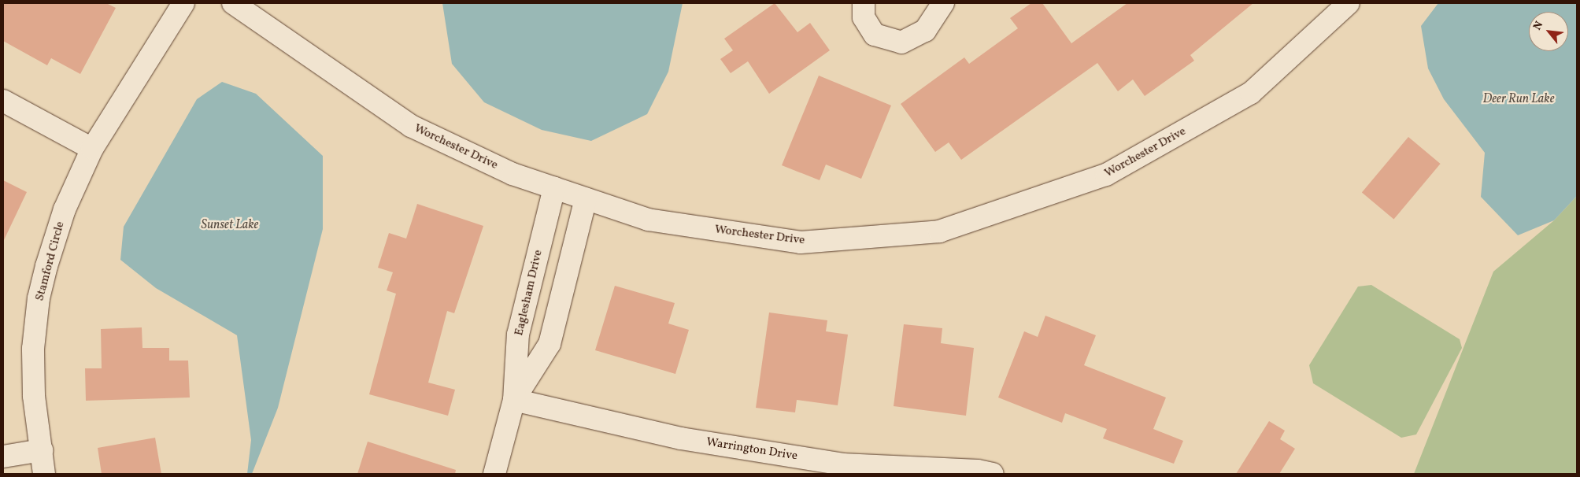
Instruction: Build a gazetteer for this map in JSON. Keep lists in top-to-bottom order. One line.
{"streets":{"street":["Worchester Drive","Stamford Circle","Eaglesham Drive","Warrington Drive"]},"crossings":[["Worchester Drive","Eaglesham Drive"],["Eaglesham Drive","Warrington Drive"]],"water":["Deer Run Lake","Sunset Lake"],"north":"top left"}
